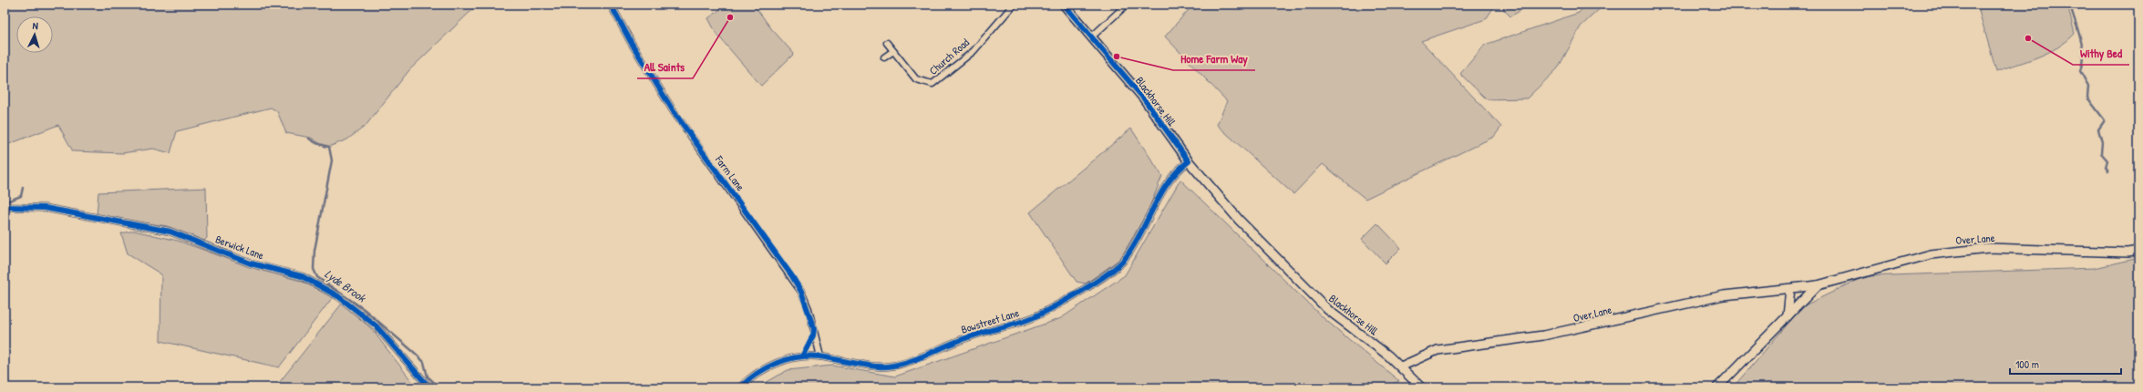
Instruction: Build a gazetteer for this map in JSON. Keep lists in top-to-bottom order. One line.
{"streets":{"street":["Church Road","Blackhorse Hill","Farm Lane","Over Lane","Berwick Lane","Bowstreet Lane"]},"crossings":[["Blackhorse Hill","Over Lane"],["Blackhorse Hill","Bowstreet Lane"],["Farm Lane","Bowstreet Lane"]],"water":["Lyde Brook"],"places":["All Saints","Withy Bed","Home Farm Way"],"scale_bar":"100 m","north":"top"}
